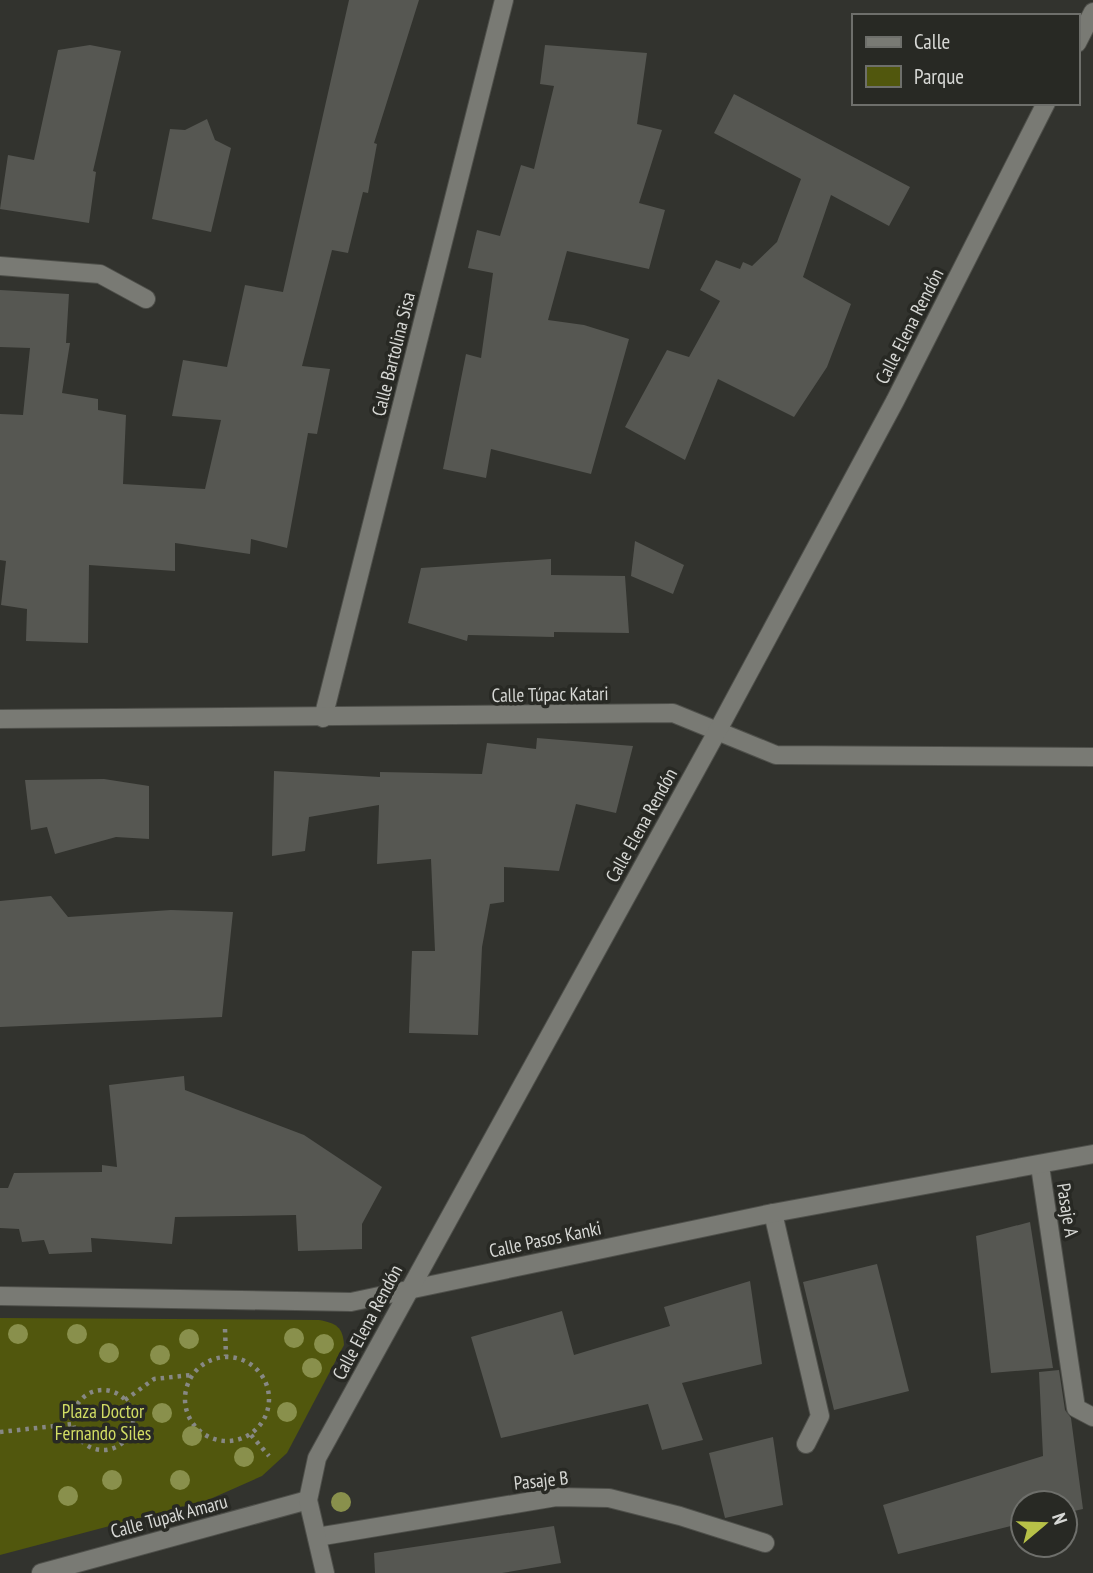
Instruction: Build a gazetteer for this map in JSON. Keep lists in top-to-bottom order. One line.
{"streets":{"street":["Calle Elena Rendón","Calle Bartolina Sisa","Calle Túpac Katari","Pasaje A","Calle Pasos Kanki","Pasaje B","Calle Tupak Amaru"]},"crossings":[["Calle Elena Rendón","Calle Túpac Katari"],["Calle Elena Rendón","Calle Pasos Kanki"],["Calle Elena Rendón","Pasaje B"],["Calle Elena Rendón","Calle Tupak Amaru"],["Calle Bartolina Sisa","Calle Túpac Katari"],["Pasaje A","Calle Pasos Kanki"]],"parks":["Plaza Doctor Fernando Siles"],"legend":["Calle","Parque"],"north":"right"}
